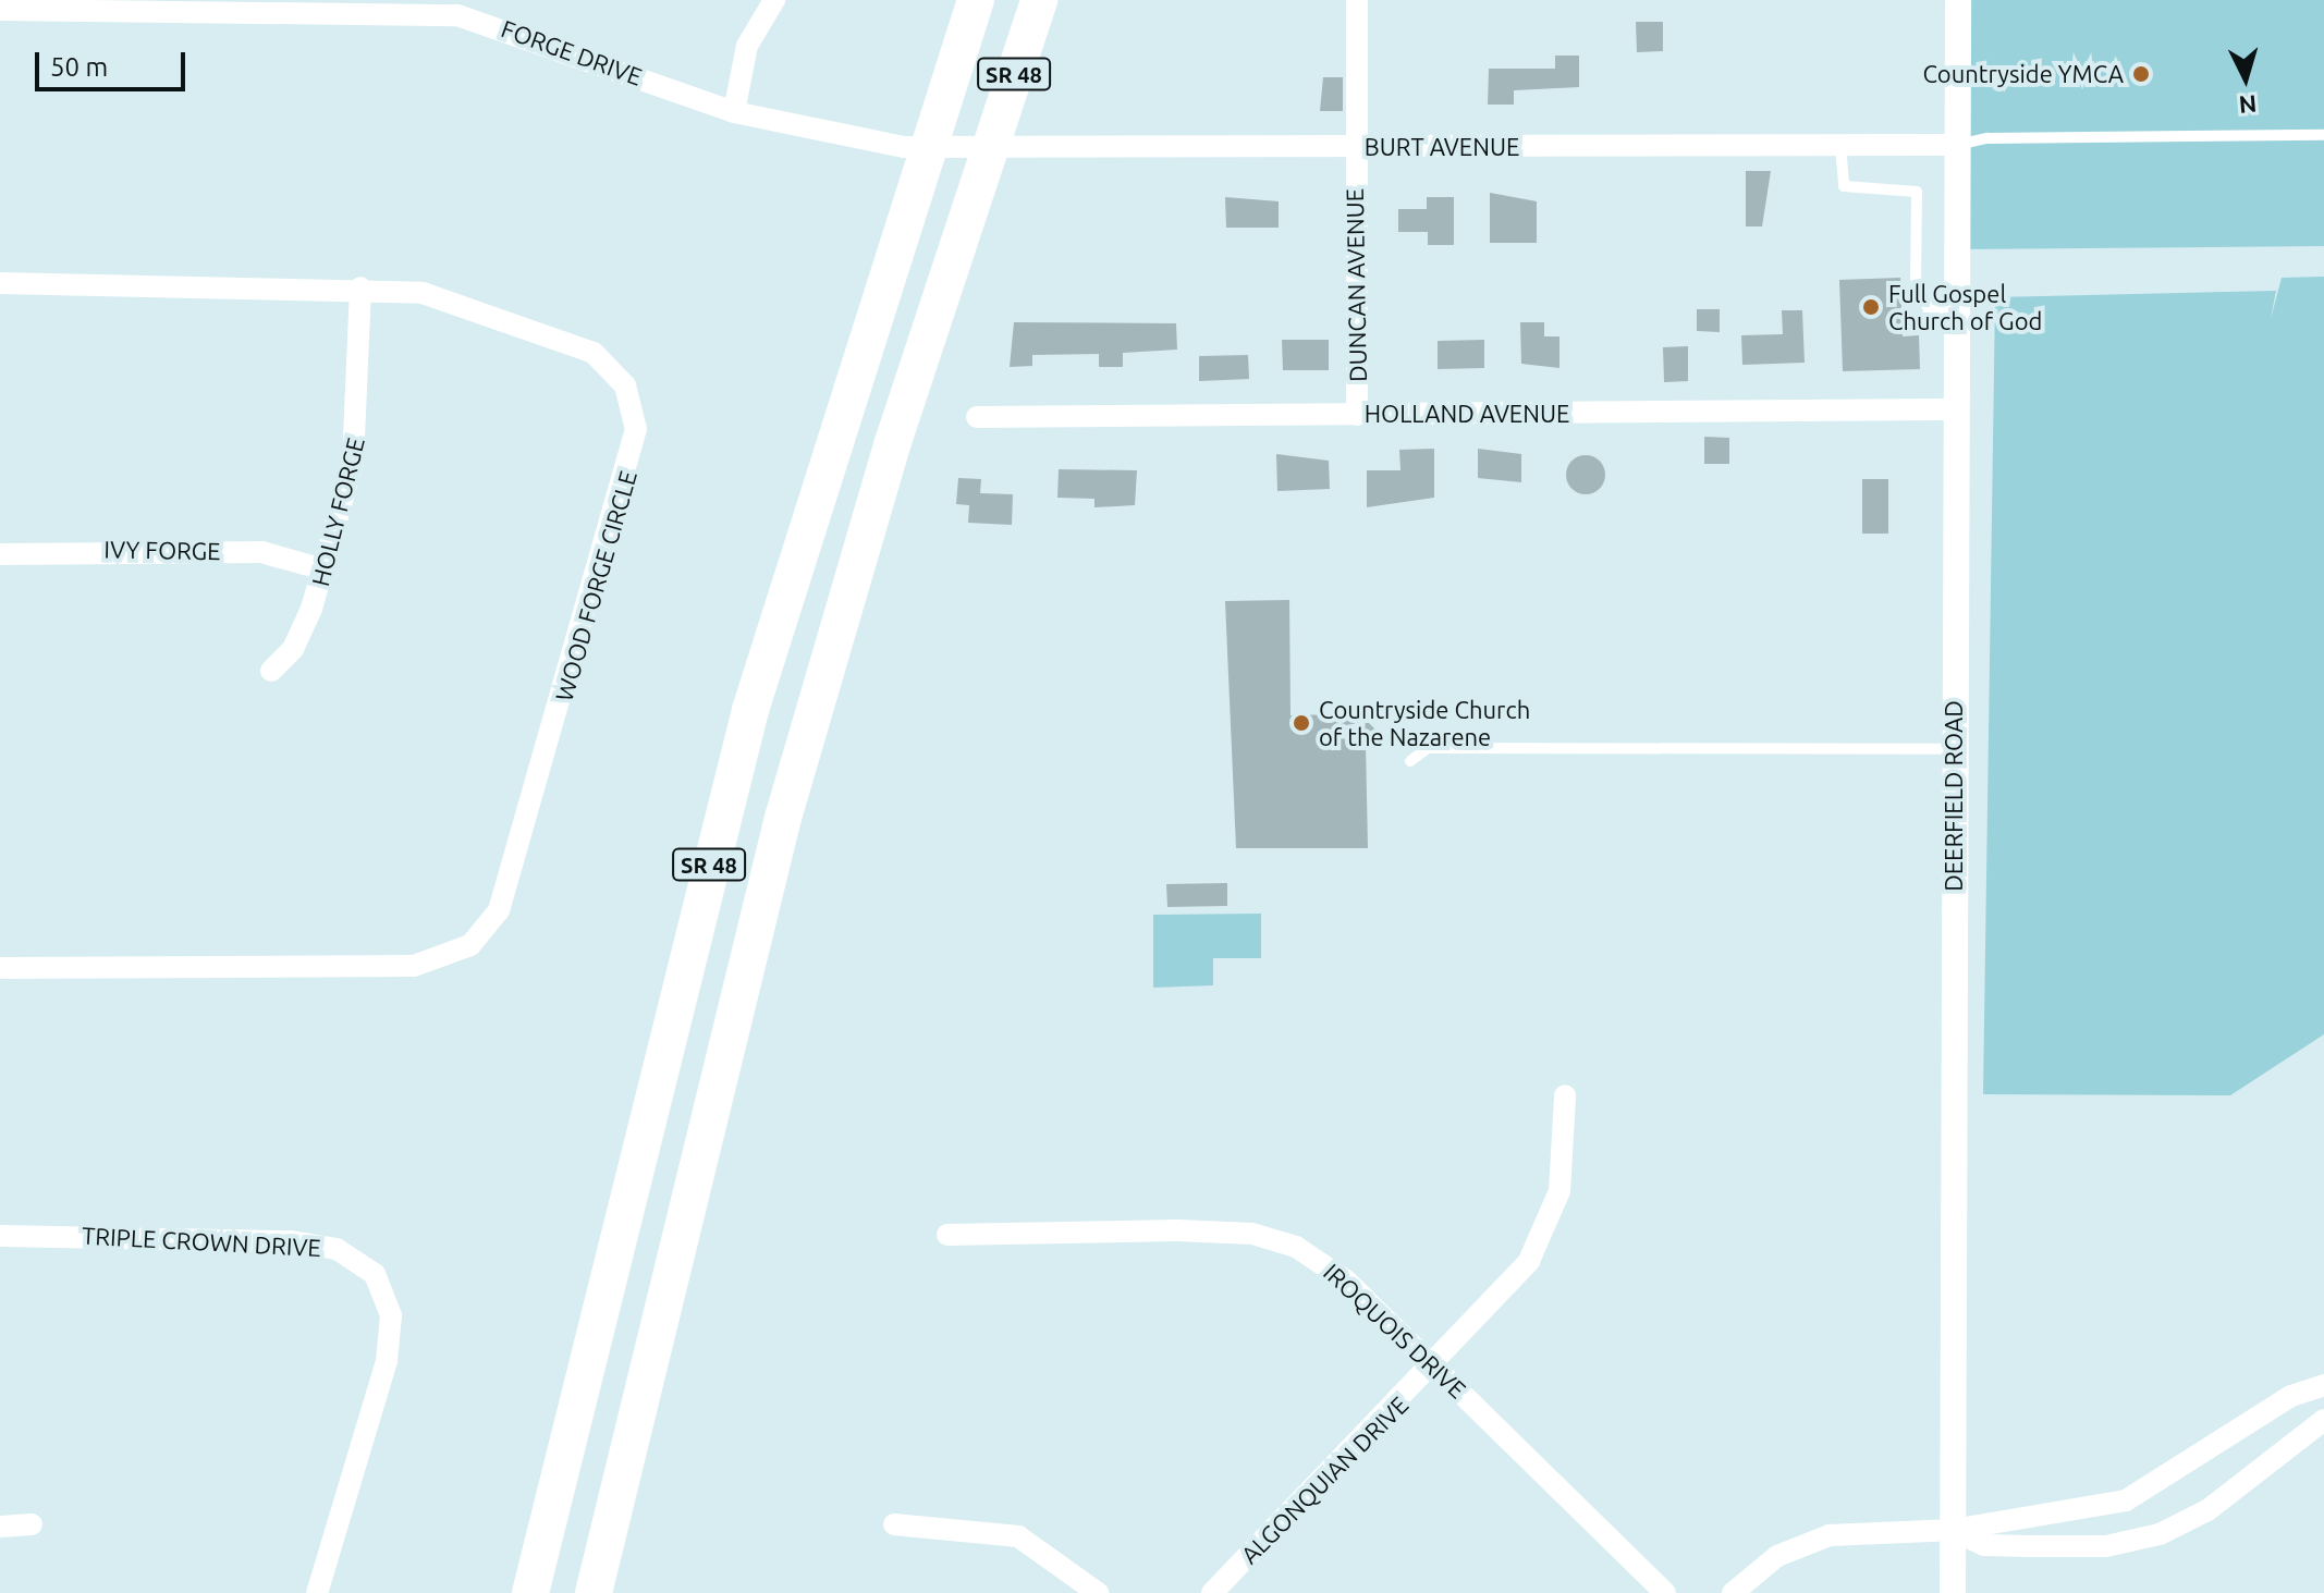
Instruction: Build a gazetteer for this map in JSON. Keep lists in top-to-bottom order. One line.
{"streets":{"highway":["SR 48"],"street":["FORGE DRIVE","BURT AVENUE","DUNCAN AVENUE","HOLLAND AVENUE","HOLLY FORGE","IVY FORGE","WOOD FORGE CIRCLE","DEERFIELD ROAD","TRIPLE CROWN DRIVE","IROQUOIS DRIVE","ALGONQUIAN DRIVE"]},"crossings":[["FORGE DRIVE","SR 48"],["FORGE DRIVE","BURT AVENUE"],["SR 48","BURT AVENUE"],["BURT AVENUE","DUNCAN AVENUE"],["BURT AVENUE","DEERFIELD ROAD"],["DUNCAN AVENUE","HOLLAND AVENUE"],["HOLLAND AVENUE","DEERFIELD ROAD"],["HOLLY FORGE","IVY FORGE"],["HOLLY FORGE","WOOD FORGE CIRCLE"],["IROQUOIS DRIVE","ALGONQUIAN DRIVE"]],"places":["Countryside YMCA","Full Gospel Church of God","Countryside Church of the Nazarene"],"scale_bar":"50 m","north":"bottom"}
